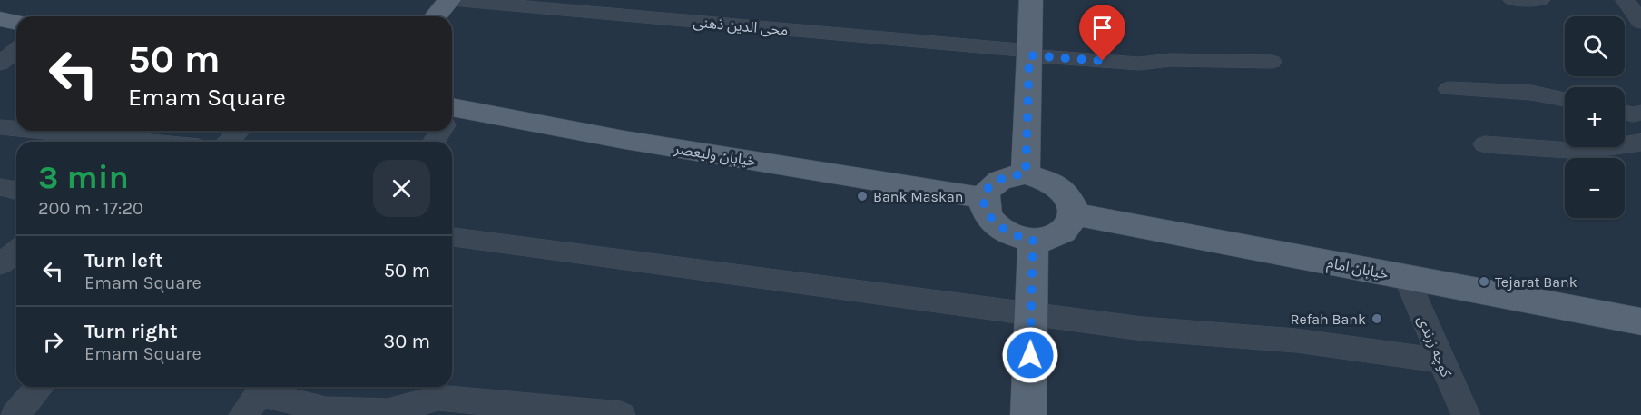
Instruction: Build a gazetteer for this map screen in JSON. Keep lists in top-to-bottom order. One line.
{"streets":{"main road":["خیابان ولیعصر","خیابان امام"],"street":["محی الدین ذهنی","کوچه زرندی"]},"crossings":[["خیابان ولیعصر","خیابان امام"],["خیابان امام","کوچه زرندی"]],"places":["Bank Maskan","Tejarat Bank","Refah Bank"],"page":{"map_buttons":["+","−"],"turn":["50 m","Emam Square"],"heading":["3 min","200 m · 17:20"],"list":[{"name":"Turn left","note":"Emam Square","value":"50 m"},{"name":"Turn right","note":"Emam Square","value":"30 m"}]}}
